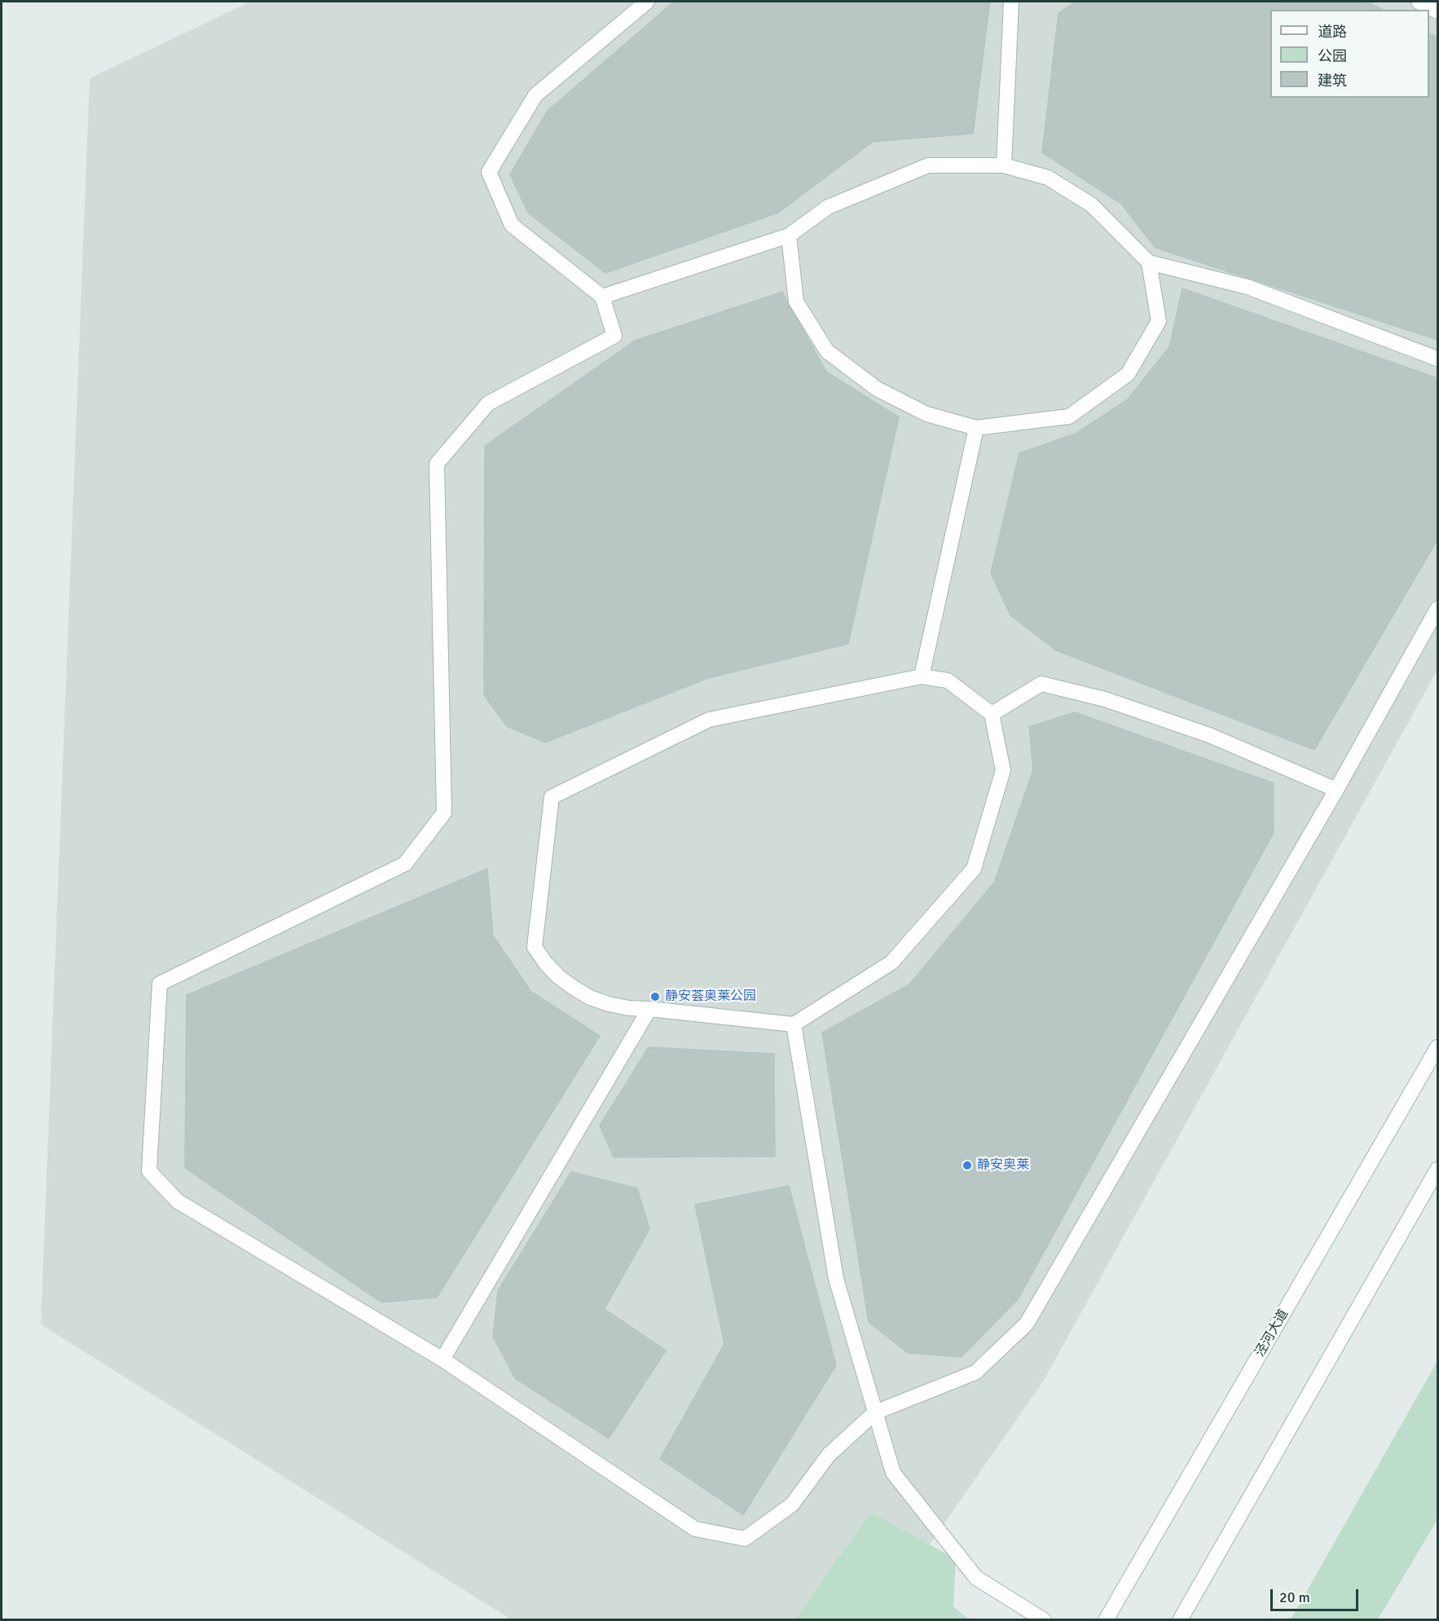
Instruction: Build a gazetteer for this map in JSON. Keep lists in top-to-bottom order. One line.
{"streets":{"street":["泾河大道"]},"places":["静安荟奥莱公园","静安奥莱"],"legend":["道路","公园","建筑"],"scale_bar":"20 m"}
